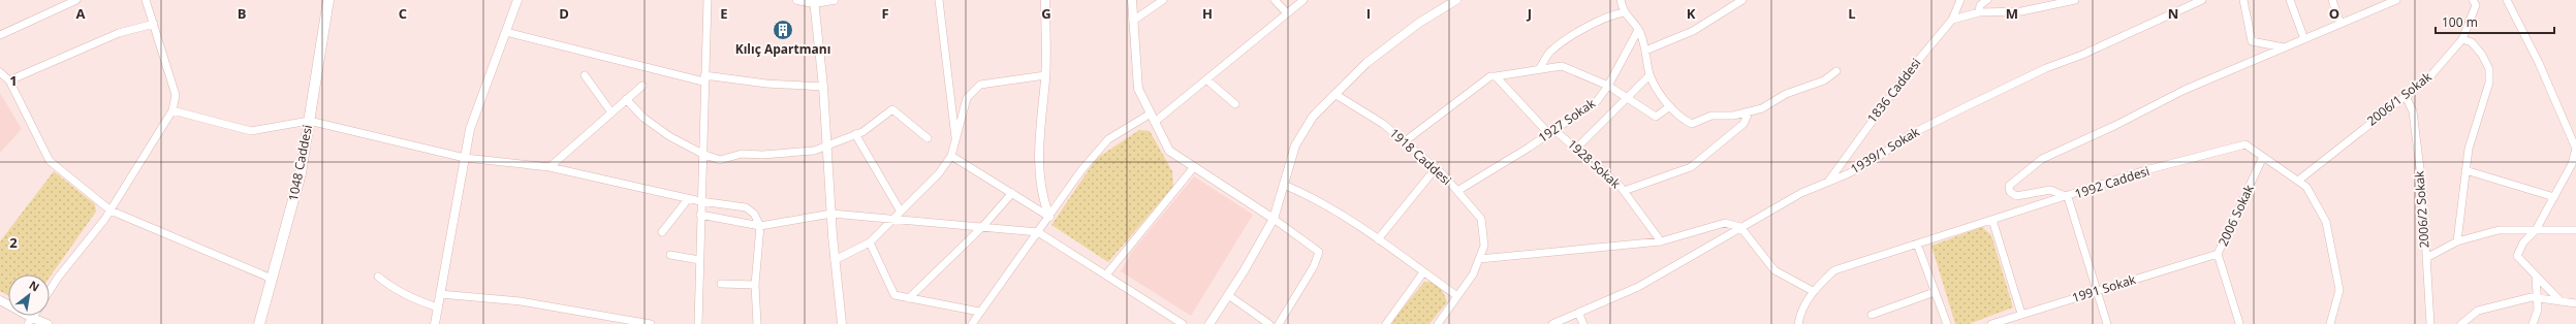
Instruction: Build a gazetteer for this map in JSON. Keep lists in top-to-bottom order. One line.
{"streets":{"main road":["1048 Caddesi"],"street":["1836 Caddesi","2006/1 Sokak","1927 Sokak","1939/1 Sokak","1918 Caddesi","1928 Sokak","1992 Caddesi","2006/2 Sokak","2006 Sokak","1991 Sokak"]},"crossings":[["1836 Caddesi","1939/1 Sokak"],["2006/1 Sokak","1992 Caddesi"],["2006/1 Sokak","2006/2 Sokak"],["1927 Sokak","1918 Caddesi"],["1927 Sokak","1928 Sokak"],["1992 Caddesi","2006 Sokak"],["2006 Sokak","1991 Sokak"]],"places":{"building":["Kılıç Apartmanı"]},"scale_bar":"100 m","north":"top right","grid":{"columns":["A","B","C","D","E","F","G","H","I","J","K","L","M","N","O"],"rows":["1","2"]}}
